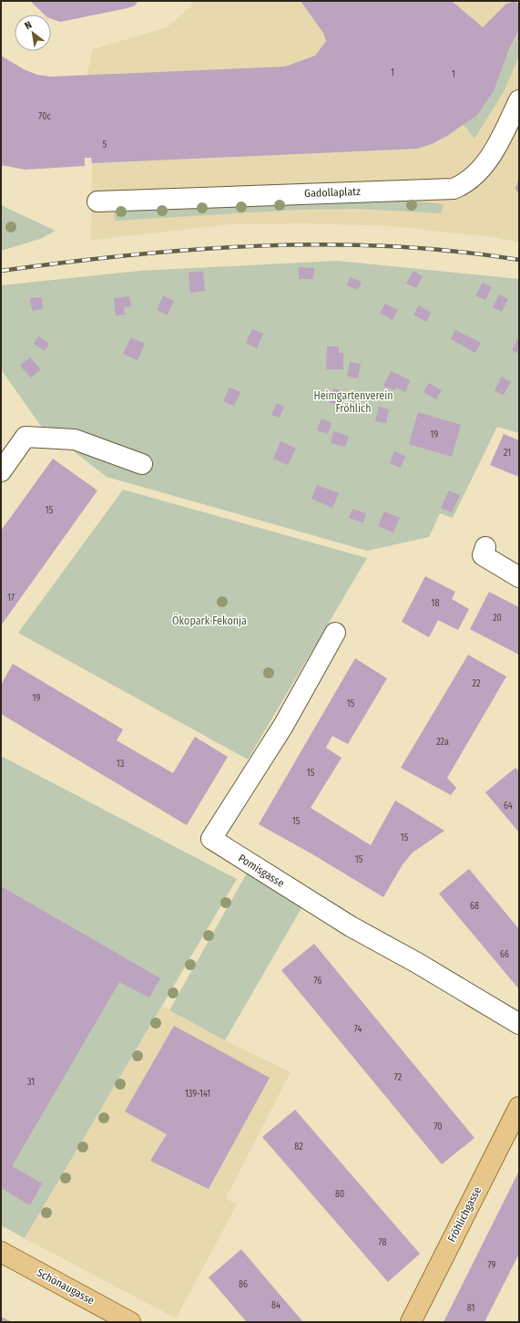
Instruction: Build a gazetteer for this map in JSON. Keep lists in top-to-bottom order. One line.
{"streets":{"main road":["Fröhlichgasse","Schönaugasse"],"street":["Gadollaplatz","Pomisgasse"]},"parks":["Heimgartenverein Fröhlich","Ökopark Fekonja"],"house_numbers":["1","1","70c","5","19","21","15","17","18","20","22","19","15","22a","13","15","64","15","15","15","68","66","76","74","72","31","139-141","70","82","80","78","79","86","84","81"],"north":"top left"}
